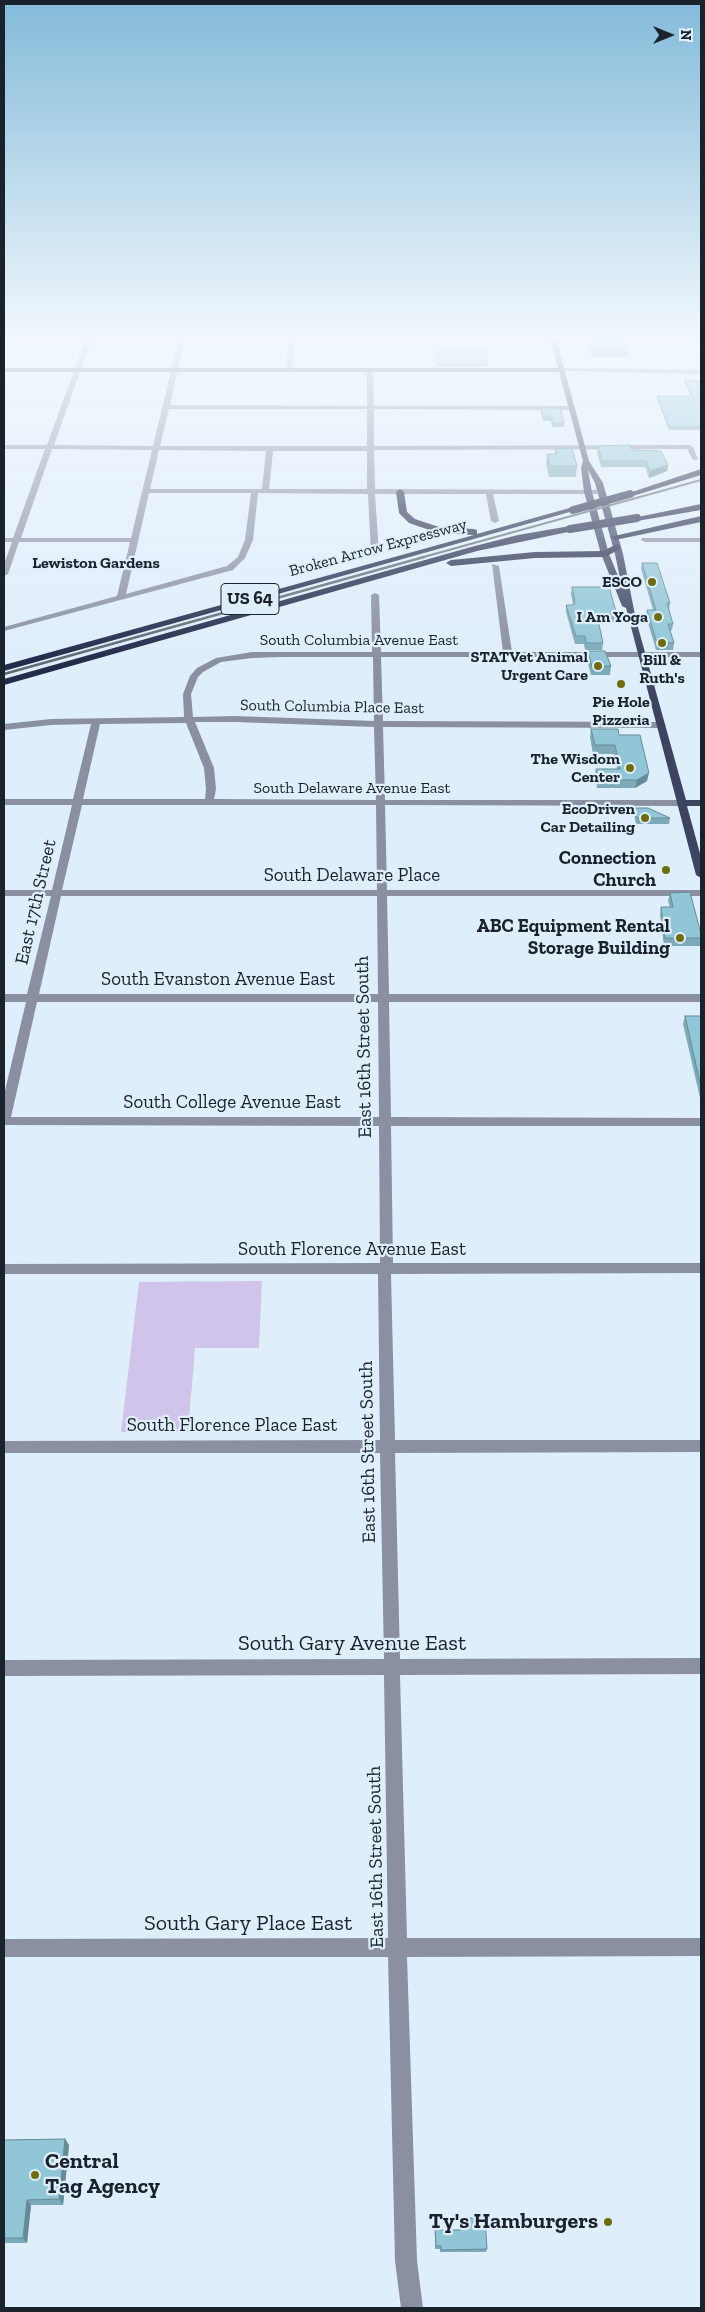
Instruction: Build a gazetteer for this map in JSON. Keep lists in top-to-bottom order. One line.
{"streets":{"highway":["Broken Arrow Expressway","US 64"],"main road":["South Delaware Avenue East"],"street":["South Columbia Avenue East","South Columbia Place East","South Delaware Place","East 17th Street","South Evanston Avenue East","East 16th Street South","South College Avenue East","South Florence Avenue East","South Florence Place East","South Gary Avenue East","South Gary Place East"]},"crossings":[["South Columbia Avenue East","South Columbia Place East"],["South Columbia Avenue East","East 16th Street South"],["South Columbia Place East","East 17th Street"],["South Columbia Place East","East 16th Street South"],["South Delaware Avenue East","East 17th Street"],["South Delaware Avenue East","East 16th Street South"],["South Delaware Place","East 17th Street"],["South Delaware Place","East 16th Street South"],["East 17th Street","South Evanston Avenue East"],["East 17th Street","South College Avenue East"],["South Evanston Avenue East","East 16th Street South"],["East 16th Street South","South College Avenue East"],["East 16th Street South","South Florence Avenue East"],["East 16th Street South","South Florence Place East"],["East 16th Street South","South Gary Avenue East"],["East 16th Street South","South Gary Place East"]],"districts":["Lewiston Gardens"],"places":["ESCO","I Am Yoga","Bill & Ruth's","STATVet Animal Urgent Care","Pie Hole Pizzeria","The Wisdom Center","EcoDriven Car Detailing","Connection Church","ABC Equipment Rental Storage Building","Central Tag Agency","Ty's Hamburgers"],"north":"right"}
